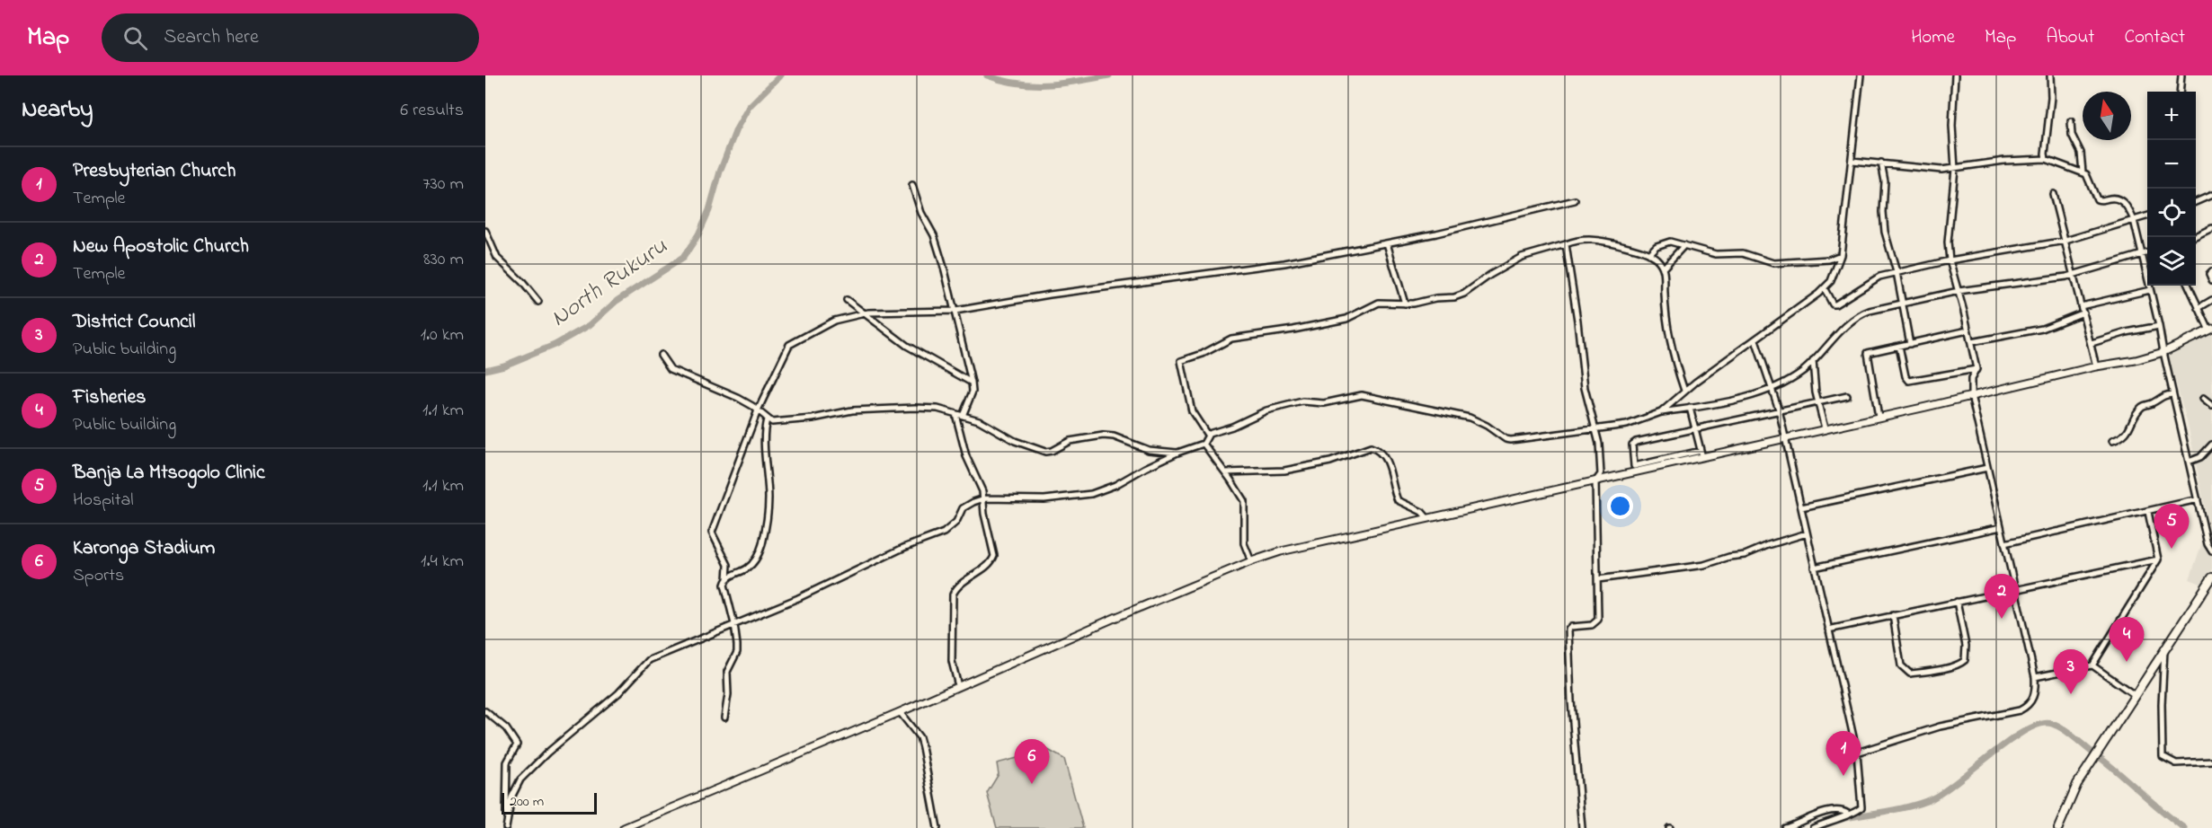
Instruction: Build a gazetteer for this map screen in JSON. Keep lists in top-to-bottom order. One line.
{"water":["North Rukuru"],"scale_bar":"200 m","north":"top","page":{"header":"Map","search":"Search here","nav":["Home","Map","About","Contact"],"heading":["Nearby","6 results"],"map_buttons":["+","−"],"list":[{"mark":"1","name":"Presbyterian Church","note":"Temple","value":"730 m"},{"mark":"2","name":"New Apostolic Church","note":"Temple","value":"830 m"},{"mark":"3","name":"District Council","note":"Public building","value":"1.0 km"},{"mark":"4","name":"Fisheries","note":"Public building","value":"1.1 km"},{"mark":"5","name":"Banja La Mtsogolo Clinic","note":"Hospital","value":"1.1 km"},{"mark":"6","name":"Karonga Stadium","note":"Sports","value":"1.4 km"}],"pins":["5","2","4","3","1","6"],"scale":"200 m"}}
